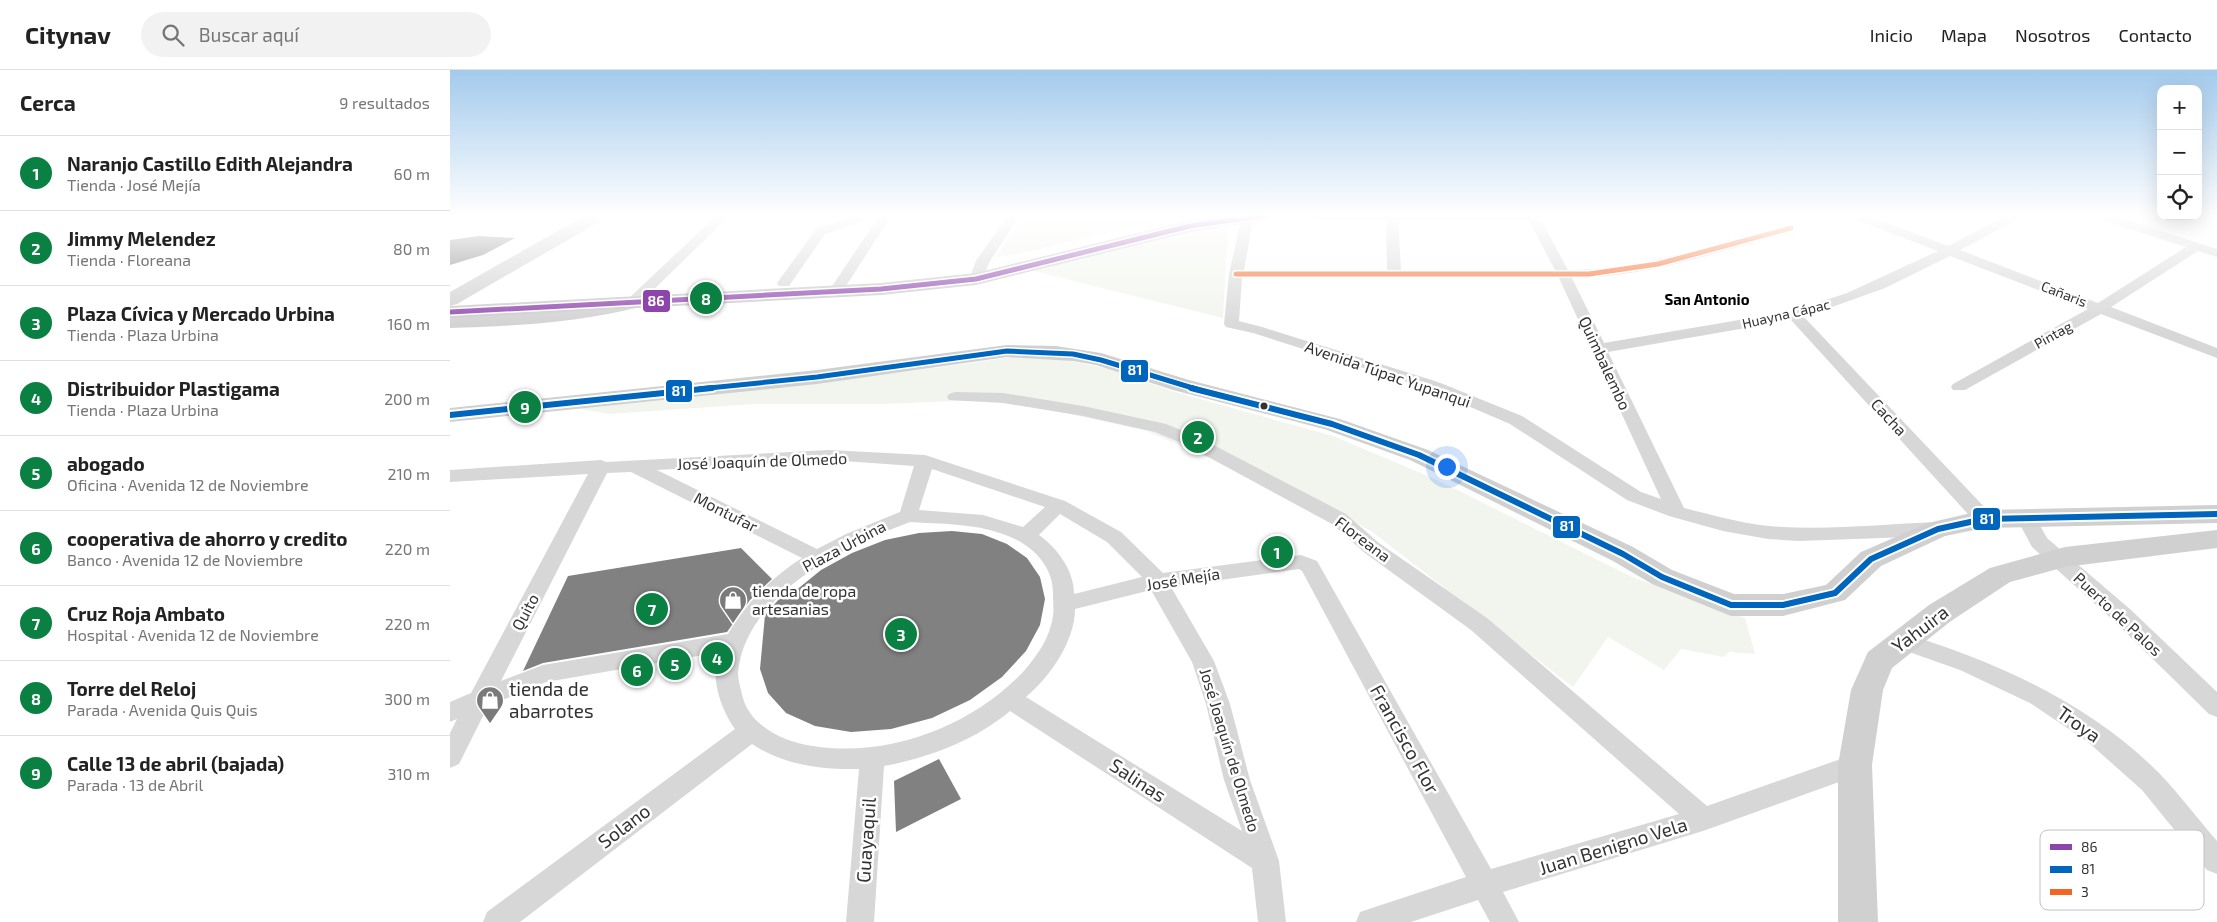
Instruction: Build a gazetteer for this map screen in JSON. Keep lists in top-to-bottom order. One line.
{"streets":{"street":["Cañaris","Huayna Cápac","Pintag","Quimbalembo","Avenida Túpac Yupanqui","Cacha","José Joaquín de Olmedo","Montufar","Floreana","Plaza Urbina","José Mejía","Quito","Puerto de Palos","Yahuira","Troya","Francisco Flor","Salinas","Solano","Guayaquil","Juan Benigno Vela"]},"crossings":[["Cañaris","Pintag"],["Huayna Cápac","Quimbalembo"],["Huayna Cápac","Cacha"],["Quimbalembo","Avenida Túpac Yupanqui"],["José Joaquín de Olmedo","Montufar"],["José Joaquín de Olmedo","José Mejía"],["José Joaquín de Olmedo","Quito"],["José Joaquín de Olmedo","Salinas"],["Montufar","Plaza Urbina"],["Floreana","Juan Benigno Vela"],["Plaza Urbina","José Mejía"],["Plaza Urbina","Salinas"],["Plaza Urbina","Solano"],["Plaza Urbina","Guayaquil"],["José Mejía","Francisco Flor"],["Yahuira","Troya"],["Yahuira","Juan Benigno Vela"],["Francisco Flor","Juan Benigno Vela"]],"districts":["San Antonio"],"places":{"shop":["tienda de ropa artesanias","tienda de abarrotes"]},"lines":["transit line 86","transit line 3","transit line 81"],"legend":["86","81","3"],"page":{"header":"Citynav","search":"Buscar aquí","nav":["Inicio","Mapa","Nosotros","Contacto"],"heading":["Cerca","9 resultados"],"map_buttons":["+","−"],"list":[{"mark":"1","name":"Naranjo Castillo Edith Alejandra","note":"Tienda · José Mejía","value":"60 m"},{"mark":"2","name":"Jimmy Melendez","note":"Tienda · Floreana","value":"80 m"},{"mark":"3","name":"Plaza Cívica y Mercado Urbina","note":"Tienda · Plaza Urbina","value":"160 m"},{"mark":"4","name":"Distribuidor Plastigama","note":"Tienda · Plaza Urbina","value":"200 m"},{"mark":"5","name":"abogado","note":"Oficina · Avenida 12 de Noviembre","value":"210 m"},{"mark":"6","name":"cooperativa de ahorro y credito","note":"Banco · Avenida 12 de Noviembre","value":"220 m"},{"mark":"7","name":"Cruz Roja Ambato","note":"Hospital · Avenida 12 de Noviembre","value":"220 m"},{"mark":"8","name":"Torre del Reloj","note":"Parada · Avenida Quis Quis","value":"300 m"},{"mark":"9","name":"Calle 13 de abril (bajada)","note":"Parada · 13 de Abril","value":"310 m"}],"pins":["8","9","2","1","7","3","4","5","6"]}}
